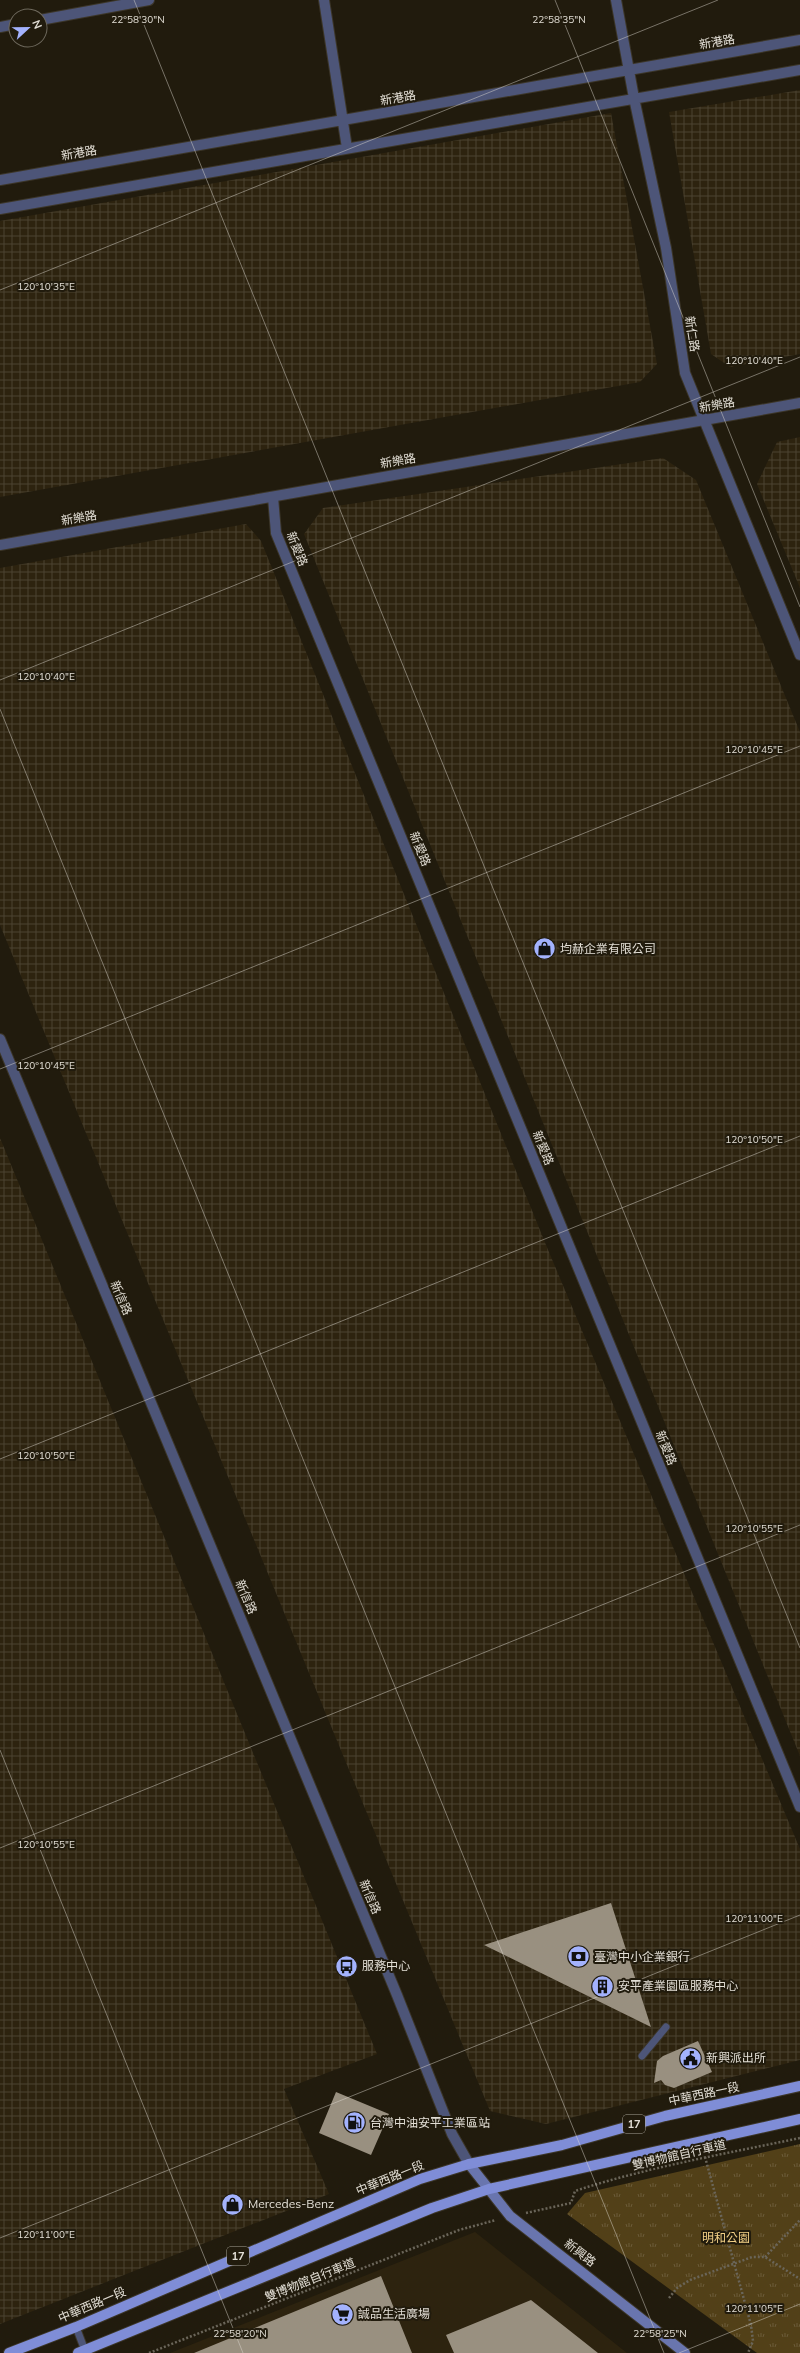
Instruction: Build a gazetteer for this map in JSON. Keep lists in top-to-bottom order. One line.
{"streets":{"main road":["中華西路一段","17"],"street":["新港路","新仁路","新樂路","新愛路","新信路","新興路"],"path":["雙博物館自行車道"]},"crossings":[["新港路","新仁路"],["新仁路","新樂路"],["新樂路","新愛路"],["新信路","中華西路一段"],["新信路","新興路"],["中華西路一段","新興路"],["17","新興路"]],"parks":["明和公園"],"places":{"shop":["均赫企業有限公司","Mercedes-Benz"],"bank":["臺灣中小企業銀行"],"bus stop":["服務中心"],"building":["安平產業園區服務中心"],"public building":["新興派出所"],"fuel station":["台灣中油安平工業區站"],"supermarket":["誠品生活廣場"]},"north":"right","coordinates":["22°58'30\"N","22°58'35\"N","120°10'35\"E","120°10'40\"E","120°10'45\"E","120°10'50\"E","120°10'55\"E","120°11'00\"E","120°11'05\"E","22°58'20\"N","22°58'25\"N"]}
